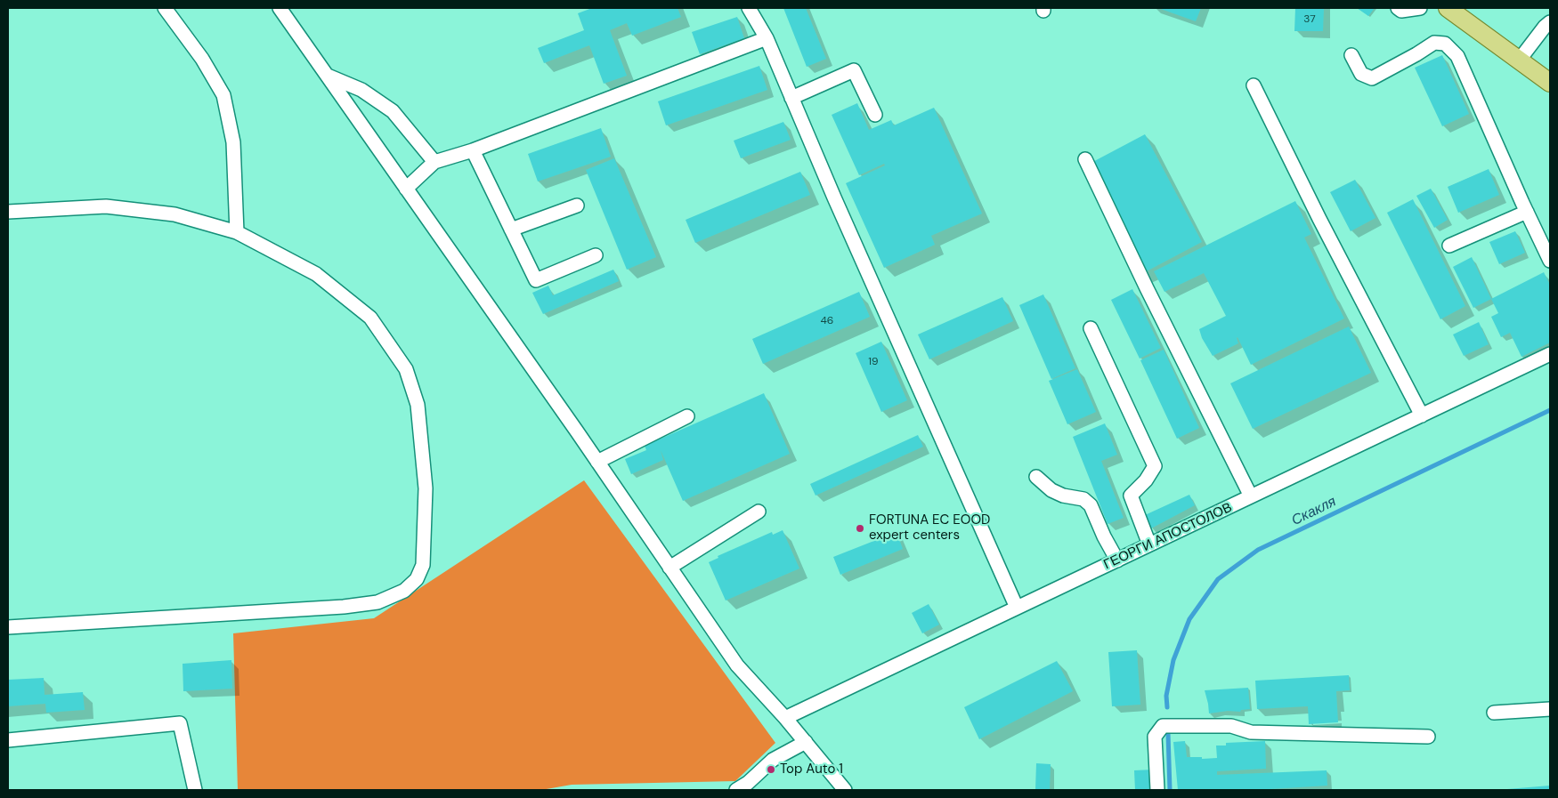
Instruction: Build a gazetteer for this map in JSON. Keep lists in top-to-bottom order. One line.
{"streets":{"street":["ГЕОРГИ АПОСТОЛОВ"]},"water":["Скакля"],"places":["FORTUNA EC EOOD expert centers","Top Auto 1"],"house_numbers":["37","46","19"]}
